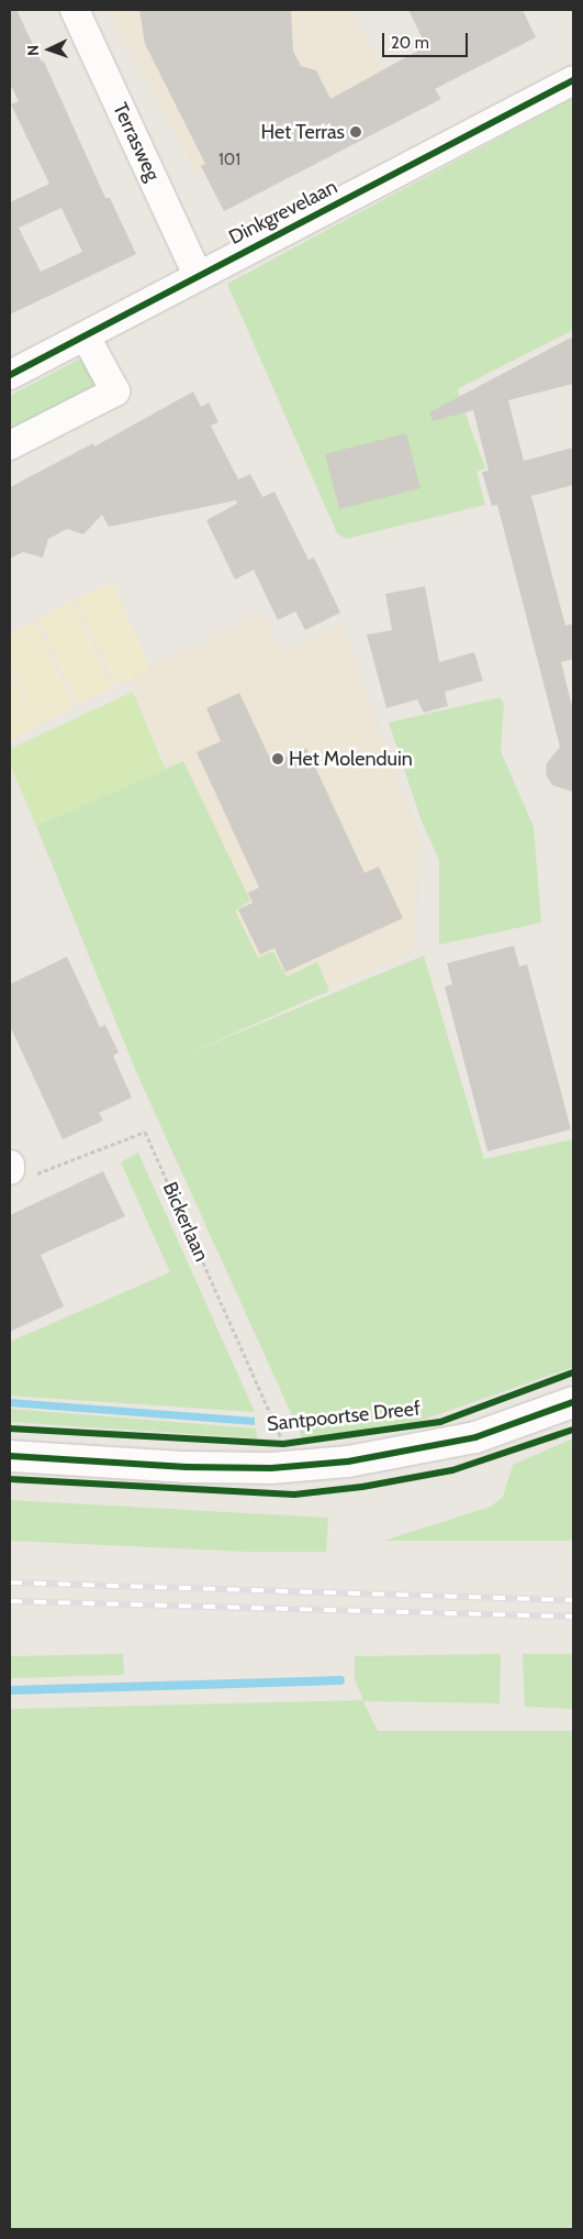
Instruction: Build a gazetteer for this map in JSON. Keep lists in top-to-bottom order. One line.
{"streets":{"street":["Terrasweg","Dinkgrevelaan","Santpoortse Dreef"],"path":["Bickerlaan"]},"crossings":[["Terrasweg","Dinkgrevelaan"],["Bickerlaan","Santpoortse Dreef"]],"places":["Het Terras","Het Molenduin"],"house_numbers":["101"],"scale_bar":"20 m","north":"left"}
